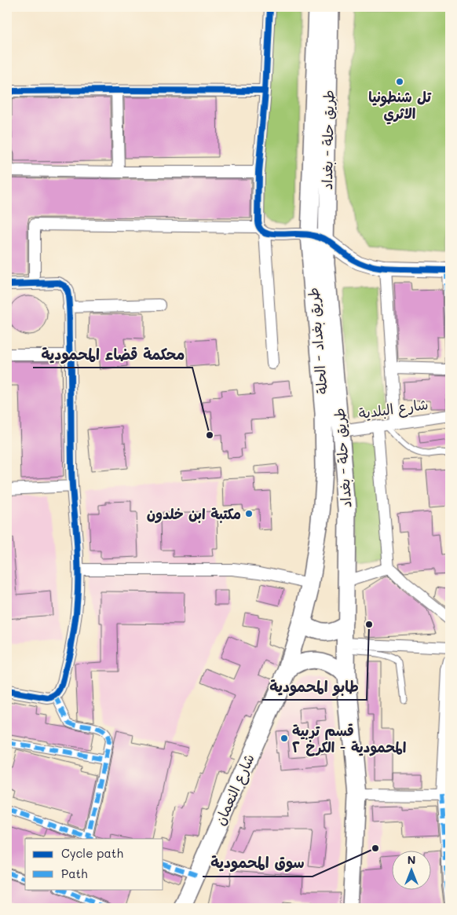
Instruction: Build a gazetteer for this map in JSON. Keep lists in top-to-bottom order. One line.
{"streets":{"main road":["طريق حلة - بغداد","طريق بغداد - الحلة","شارع النعمان"],"street":["شارع البلدية"]},"crossings":[["طريق حلة - بغداد","شارع البلدية"],["طريق بغداد - الحلة","شارع النعمان"]],"places":["تل شنطونيا الاثري","محكمة قضاء المحمودية","مكتبة ابن خلدون","طابو المحمودية","قسم تربية المحمودية - الكرخ ٢","سوق المحمودية"],"legend":["Cycle path","Path"],"north":"top"}
